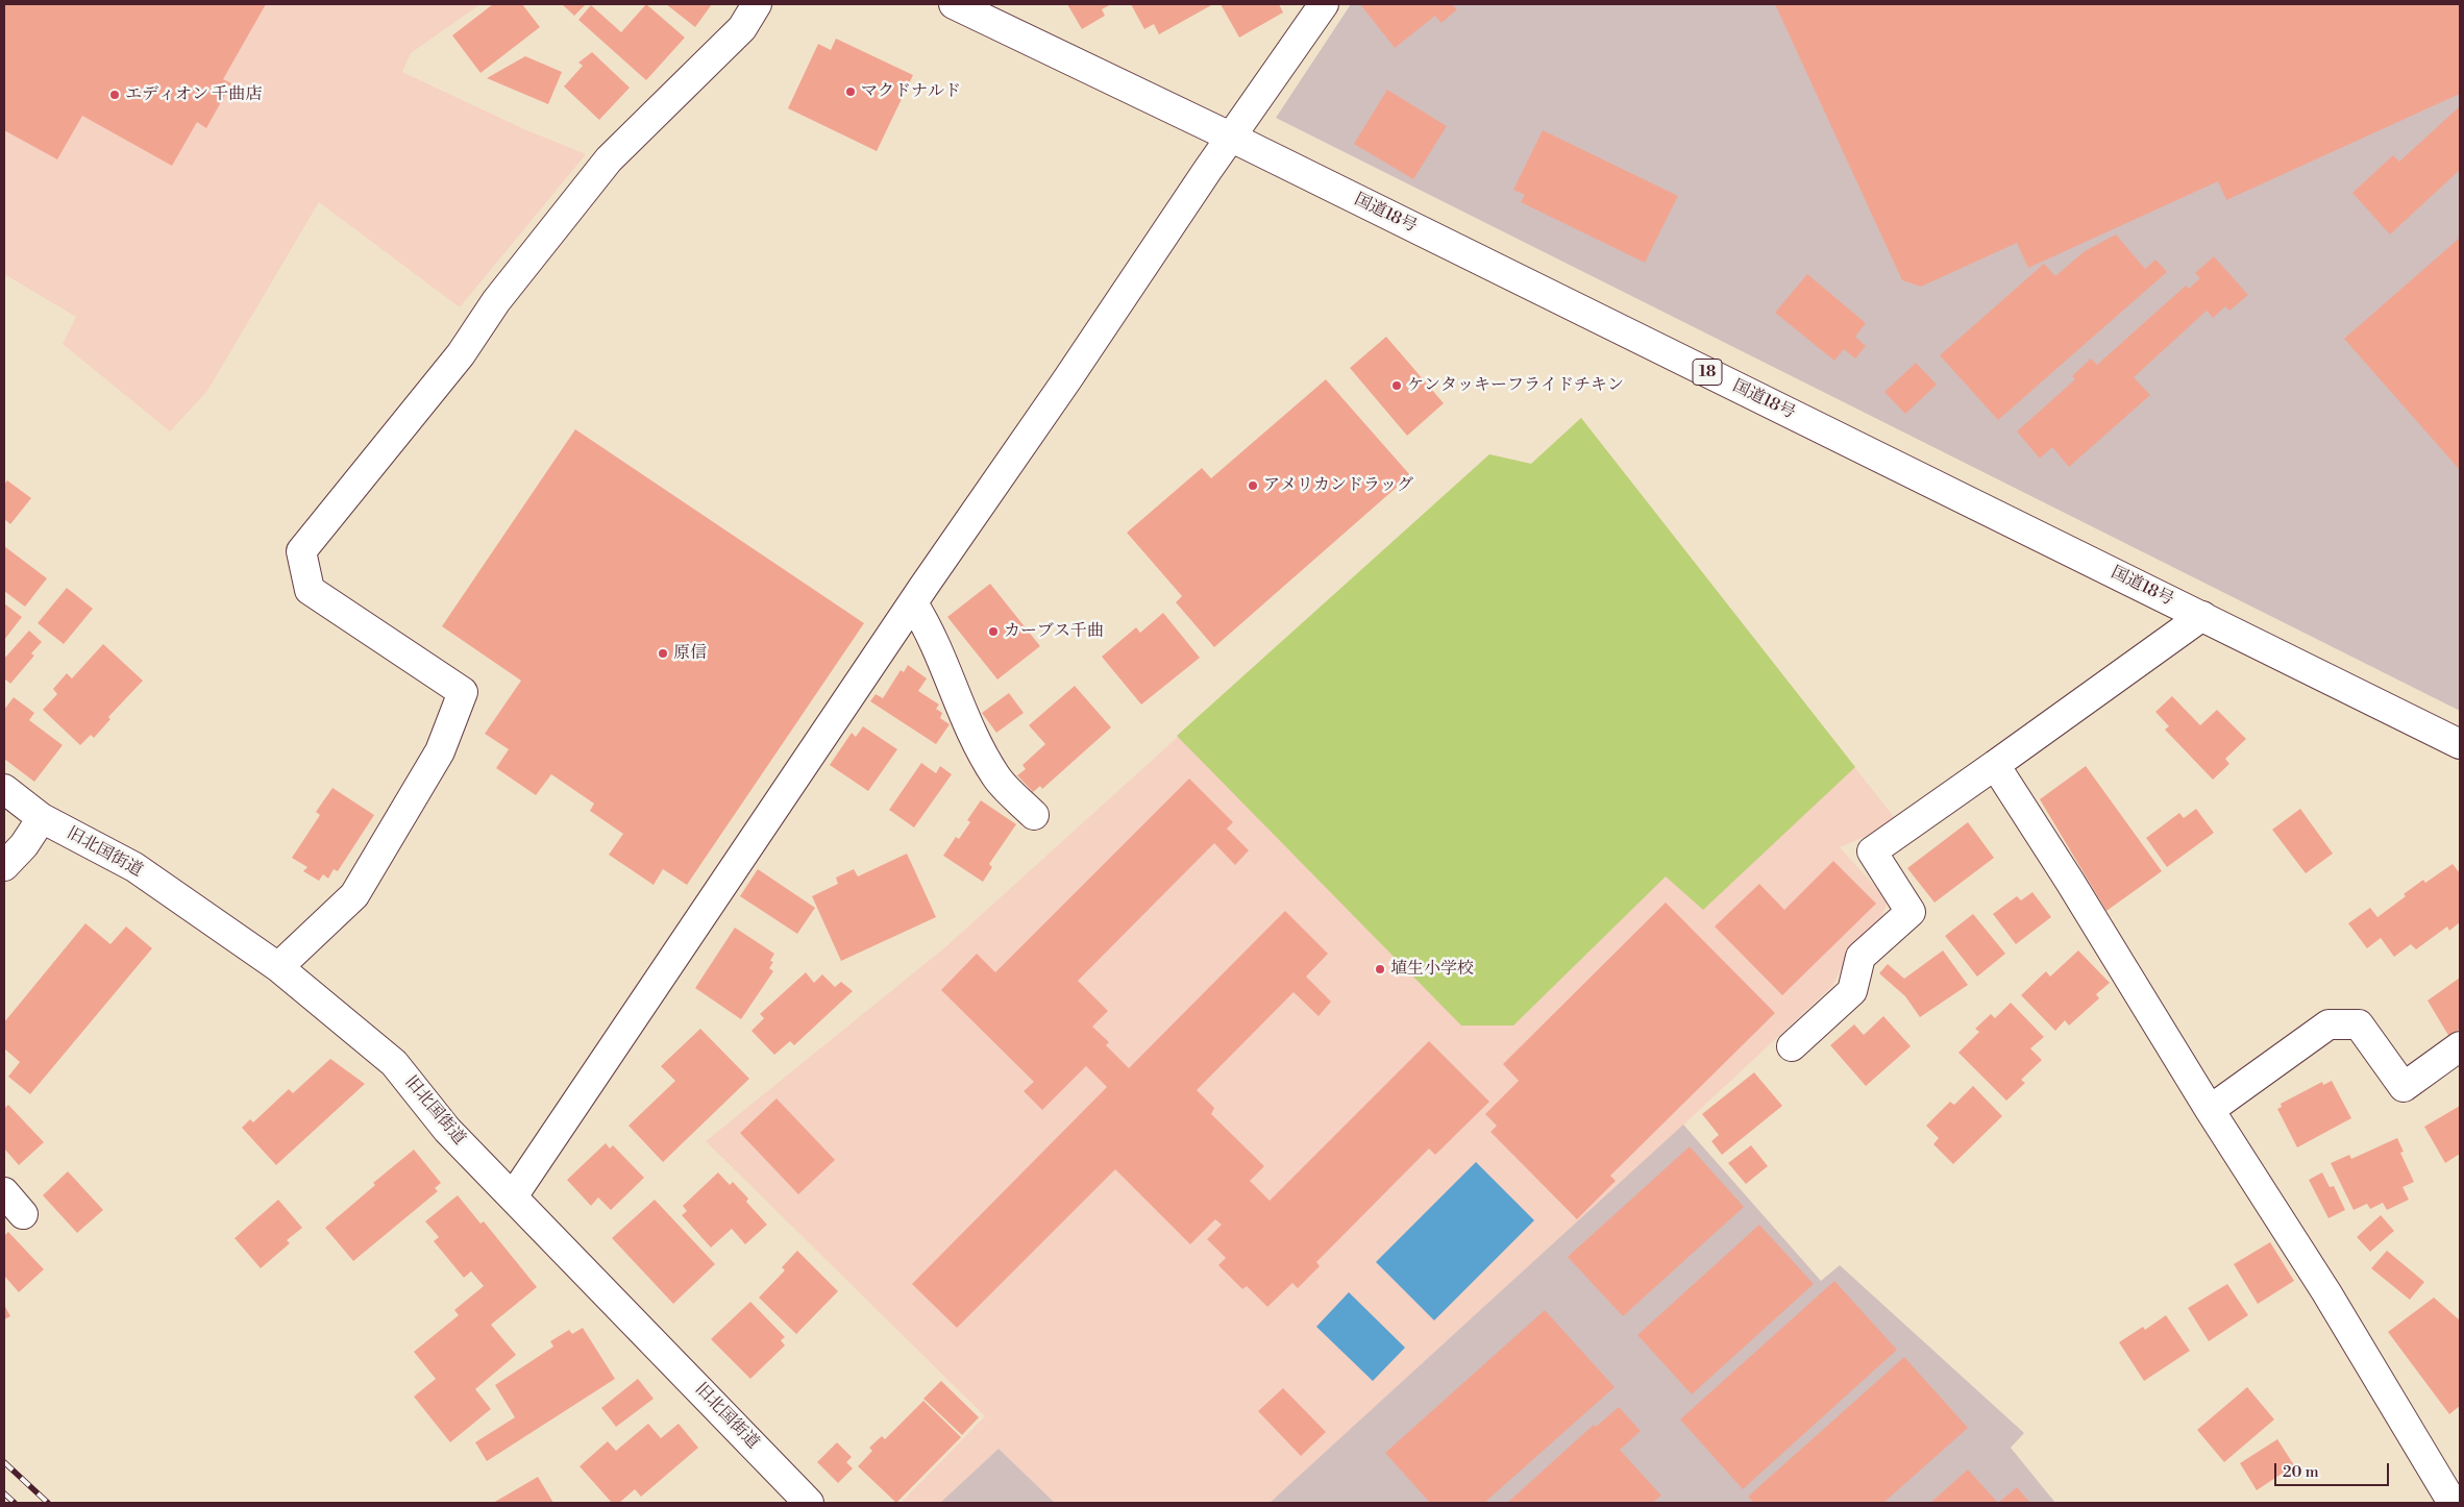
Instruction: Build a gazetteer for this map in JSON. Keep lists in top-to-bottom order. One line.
{"streets":{"main road":["国道18号","18","旧北国街道"]},"places":["マクドナルド","エディオン 千曲店","ケンタッキーフライドチキン","アメリカンドラッグ","カーブス千曲","原信","埴生小学校"],"scale_bar":"20 m"}
